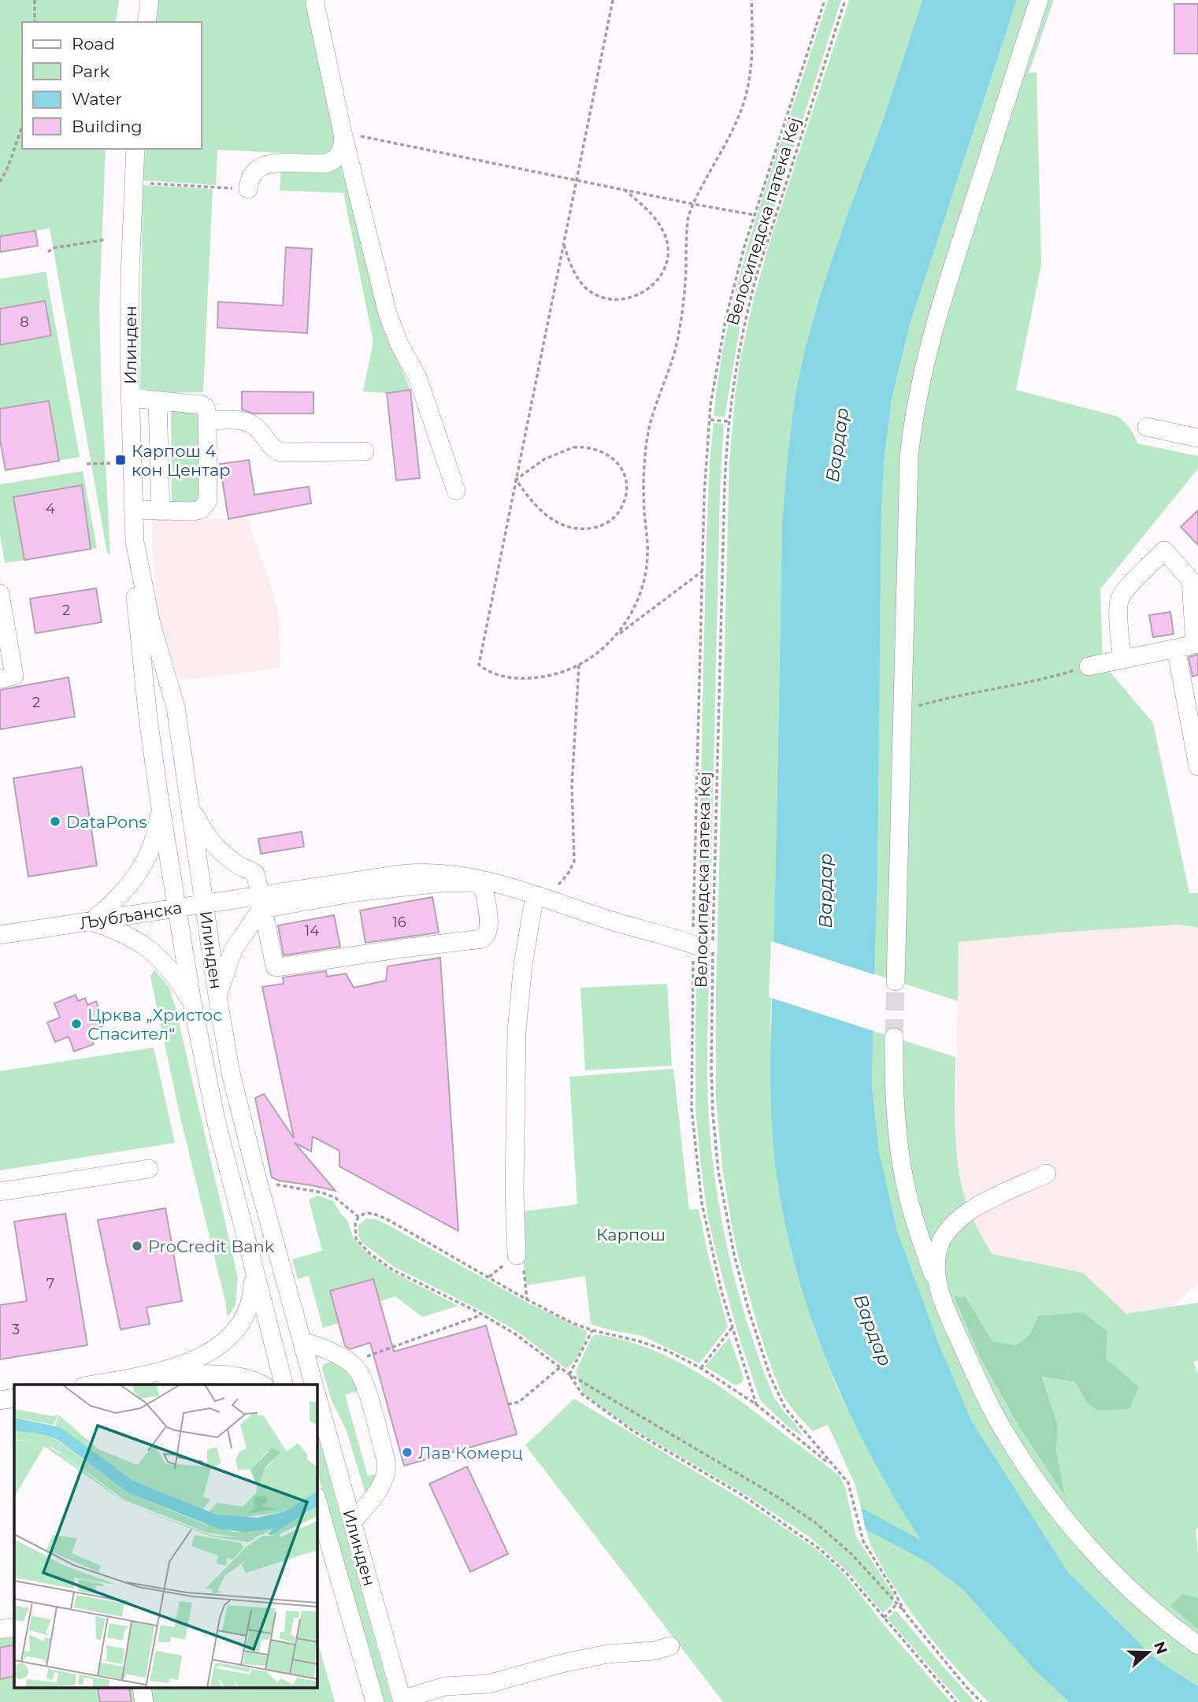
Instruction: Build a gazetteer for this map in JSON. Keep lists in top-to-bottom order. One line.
{"streets":{"street":["Илинден","Љубљанска"],"path":["Велосипедска патека Кеј"]},"crossings":[["Илинден","Љубљанска"]],"water":["Вардар"],"parks":["Карпош"],"places":{"transit":["Карпош 4 кон Центар"],"other":["DataPons","Црква „Христос Спасител“","ProCredit Bank","Лав Комерц"]},"house_numbers":["8","4","2","2","16","14","7","3"],"legend":["Road","Park","Water","Building"],"north":"right"}
